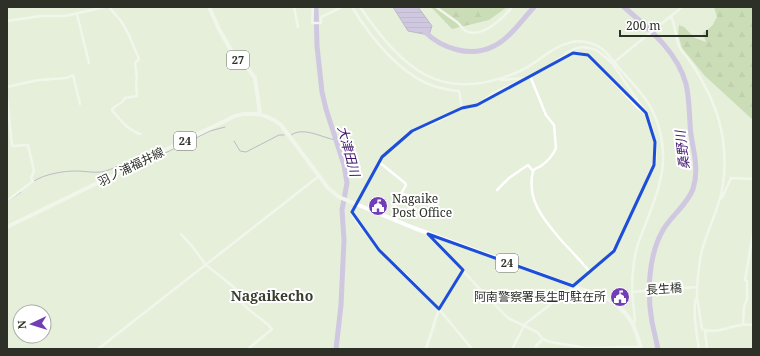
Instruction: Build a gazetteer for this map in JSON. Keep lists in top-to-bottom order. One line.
{"streets":{"main road":["27","24","羽ノ浦福井線"],"street":["長生橋"]},"crossings":[["27","羽ノ浦福井線"],["24","羽ノ浦福井線"]],"districts":["Nagaikecho"],"water":["桑野川","大津田川"],"places":{"public building":["Nagaike Post Office","阿南警察署長生町駐在所"]},"scale_bar":"200 m","north":"left"}
